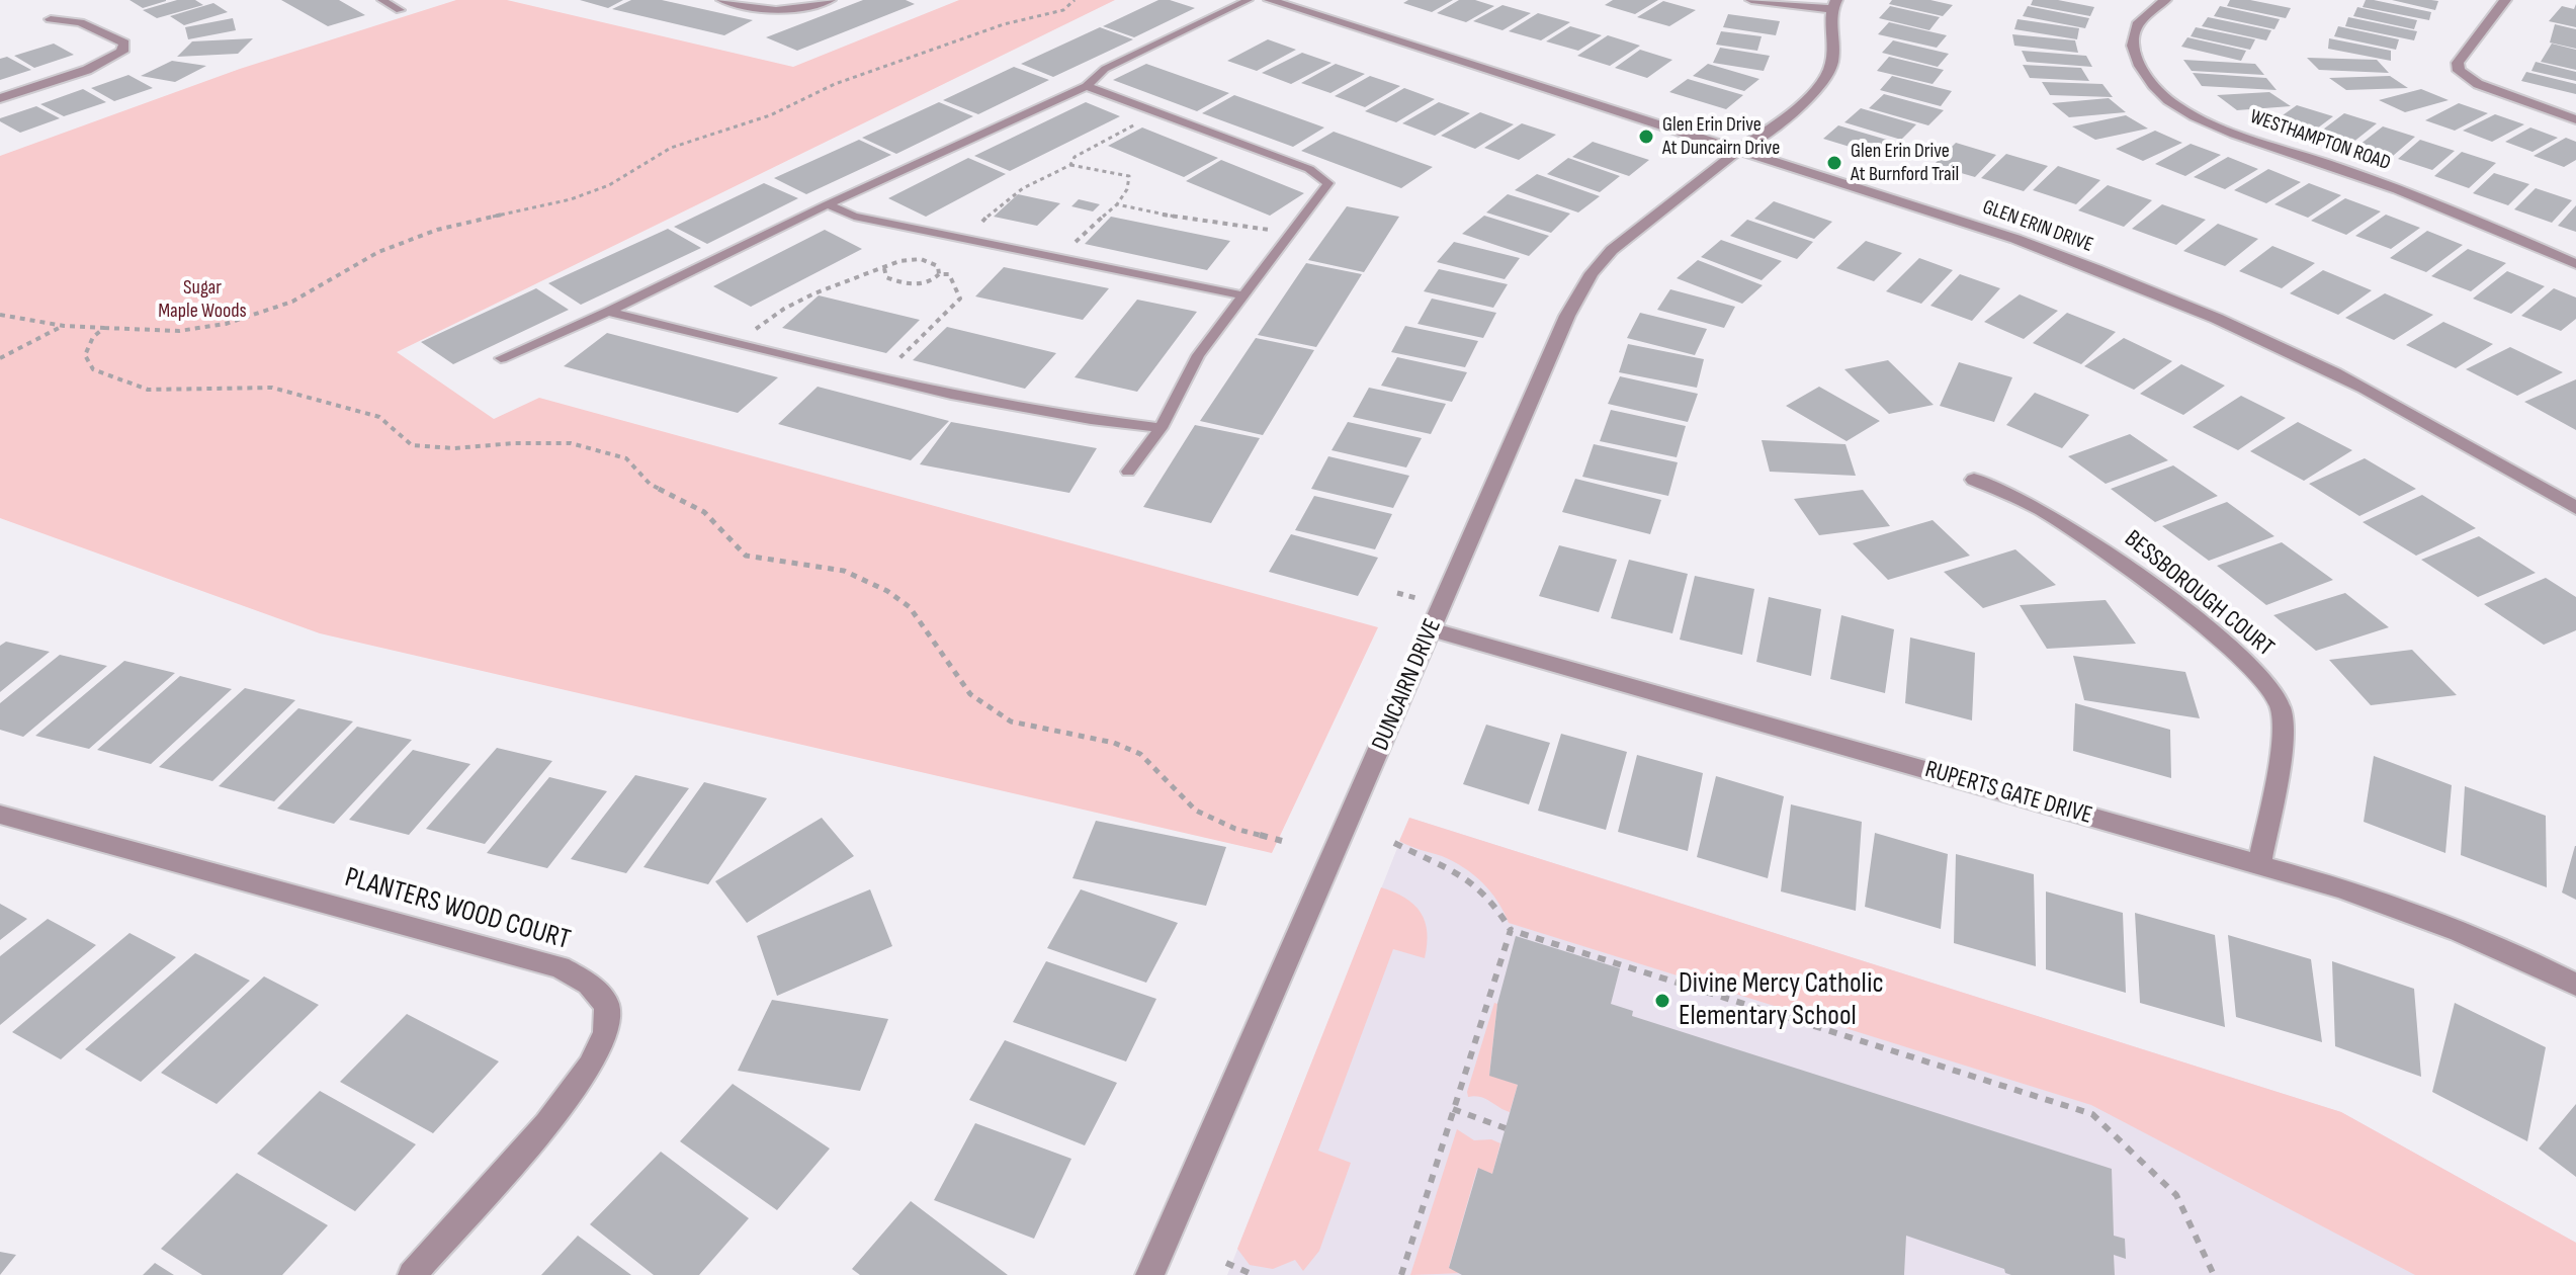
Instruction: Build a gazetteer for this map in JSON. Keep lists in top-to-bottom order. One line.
{"streets":{"street":["WESTHAMPTON ROAD","GLEN ERIN DRIVE","BESSBOROUGH COURT","DUNCAIRN DRIVE","RUPERTS GATE DRIVE","PLANTERS WOOD COURT"]},"crossings":[["GLEN ERIN DRIVE","DUNCAIRN DRIVE"],["BESSBOROUGH COURT","RUPERTS GATE DRIVE"],["DUNCAIRN DRIVE","RUPERTS GATE DRIVE"]],"parks":["Sugar Maple Woods"],"places":["Glen Erin Drive At Duncairn Drive","Glen Erin Drive At Burnford Trail","Divine Mercy Catholic Elementary School"]}
